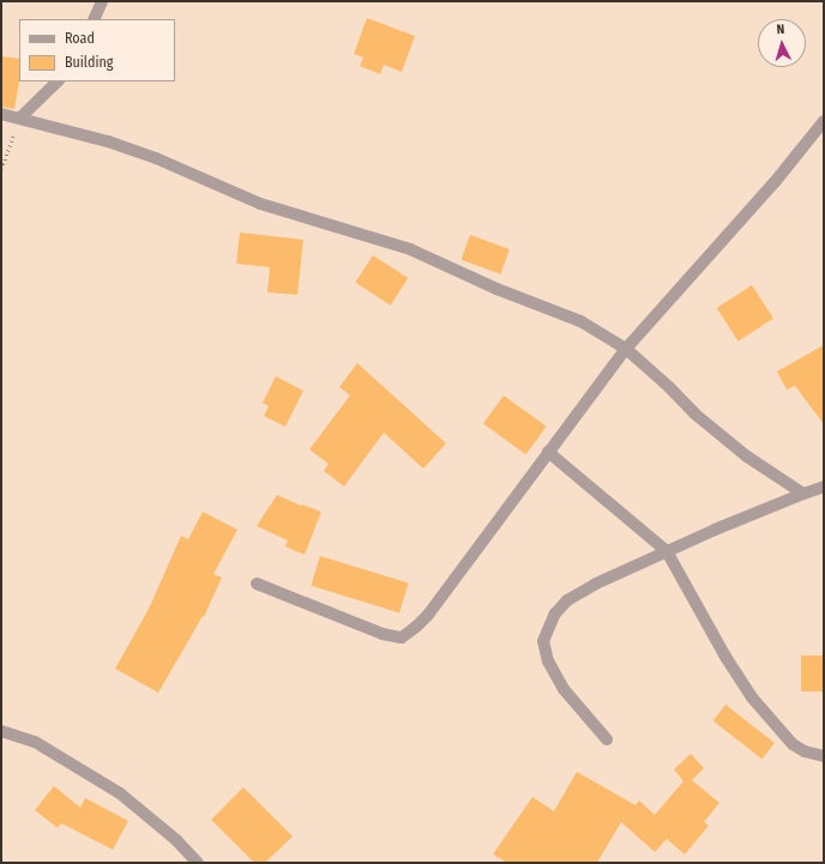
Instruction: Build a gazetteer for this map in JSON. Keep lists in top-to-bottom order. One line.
{"legend":["Road","Building"],"north":"top"}
